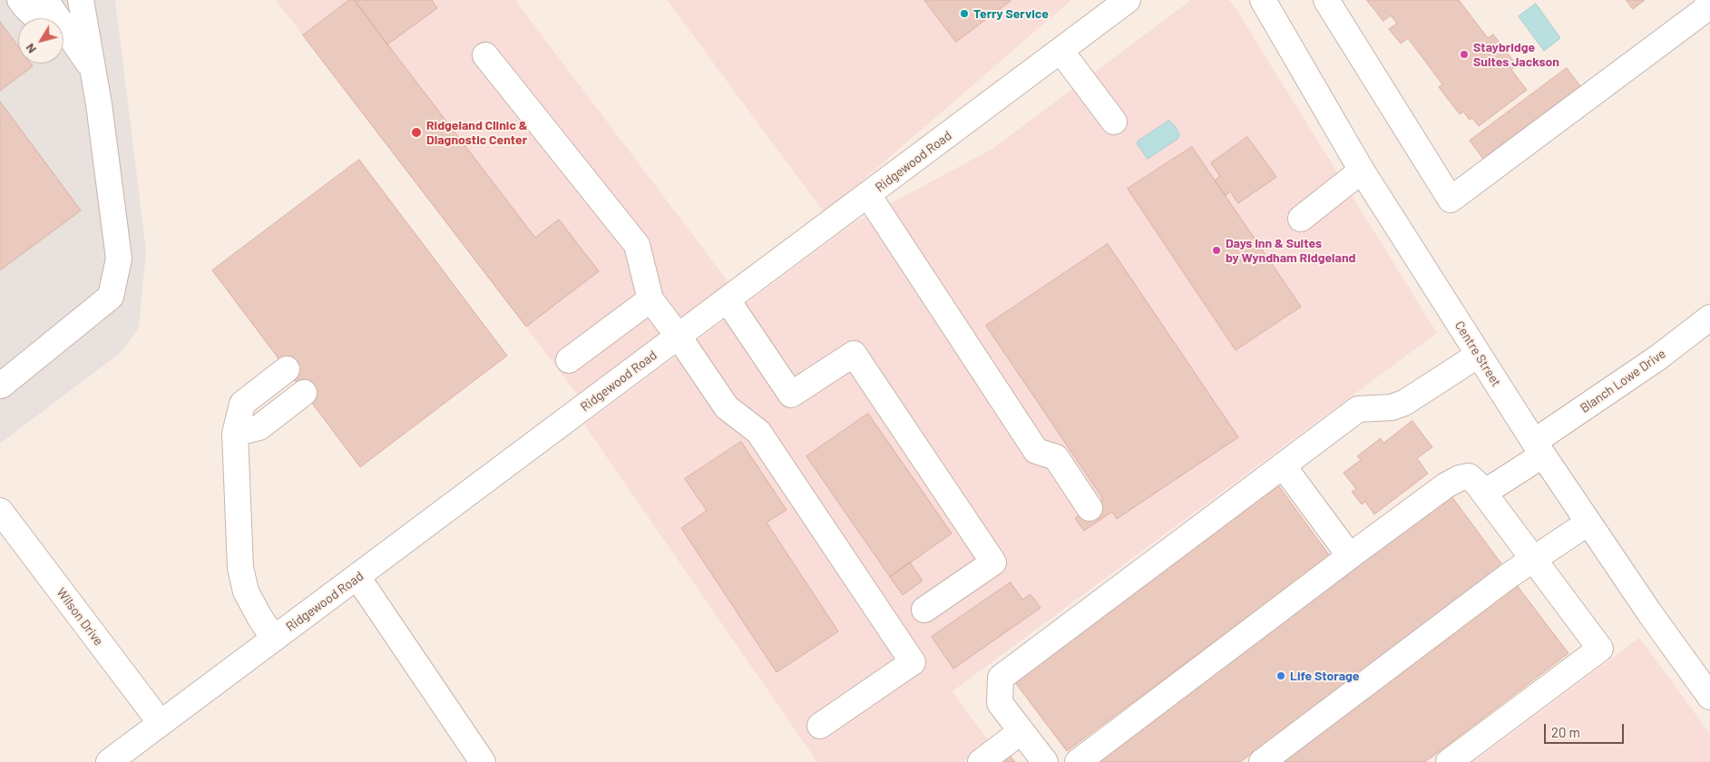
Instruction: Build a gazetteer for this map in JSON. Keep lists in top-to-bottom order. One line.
{"streets":{"street":["Ridgewood Road","Centre Street","Blanch Lowe Drive","Wilson Drive"]},"crossings":[["Ridgewood Road","Wilson Drive"],["Centre Street","Blanch Lowe Drive"]],"places":["Terry Service","Staybridge Suites Jackson","Ridgeland Clinic & Diagnostic Center","Days Inn & Suites by Wyndham Ridgeland","Life Storage"],"scale_bar":"20 m","north":"bottom left"}
